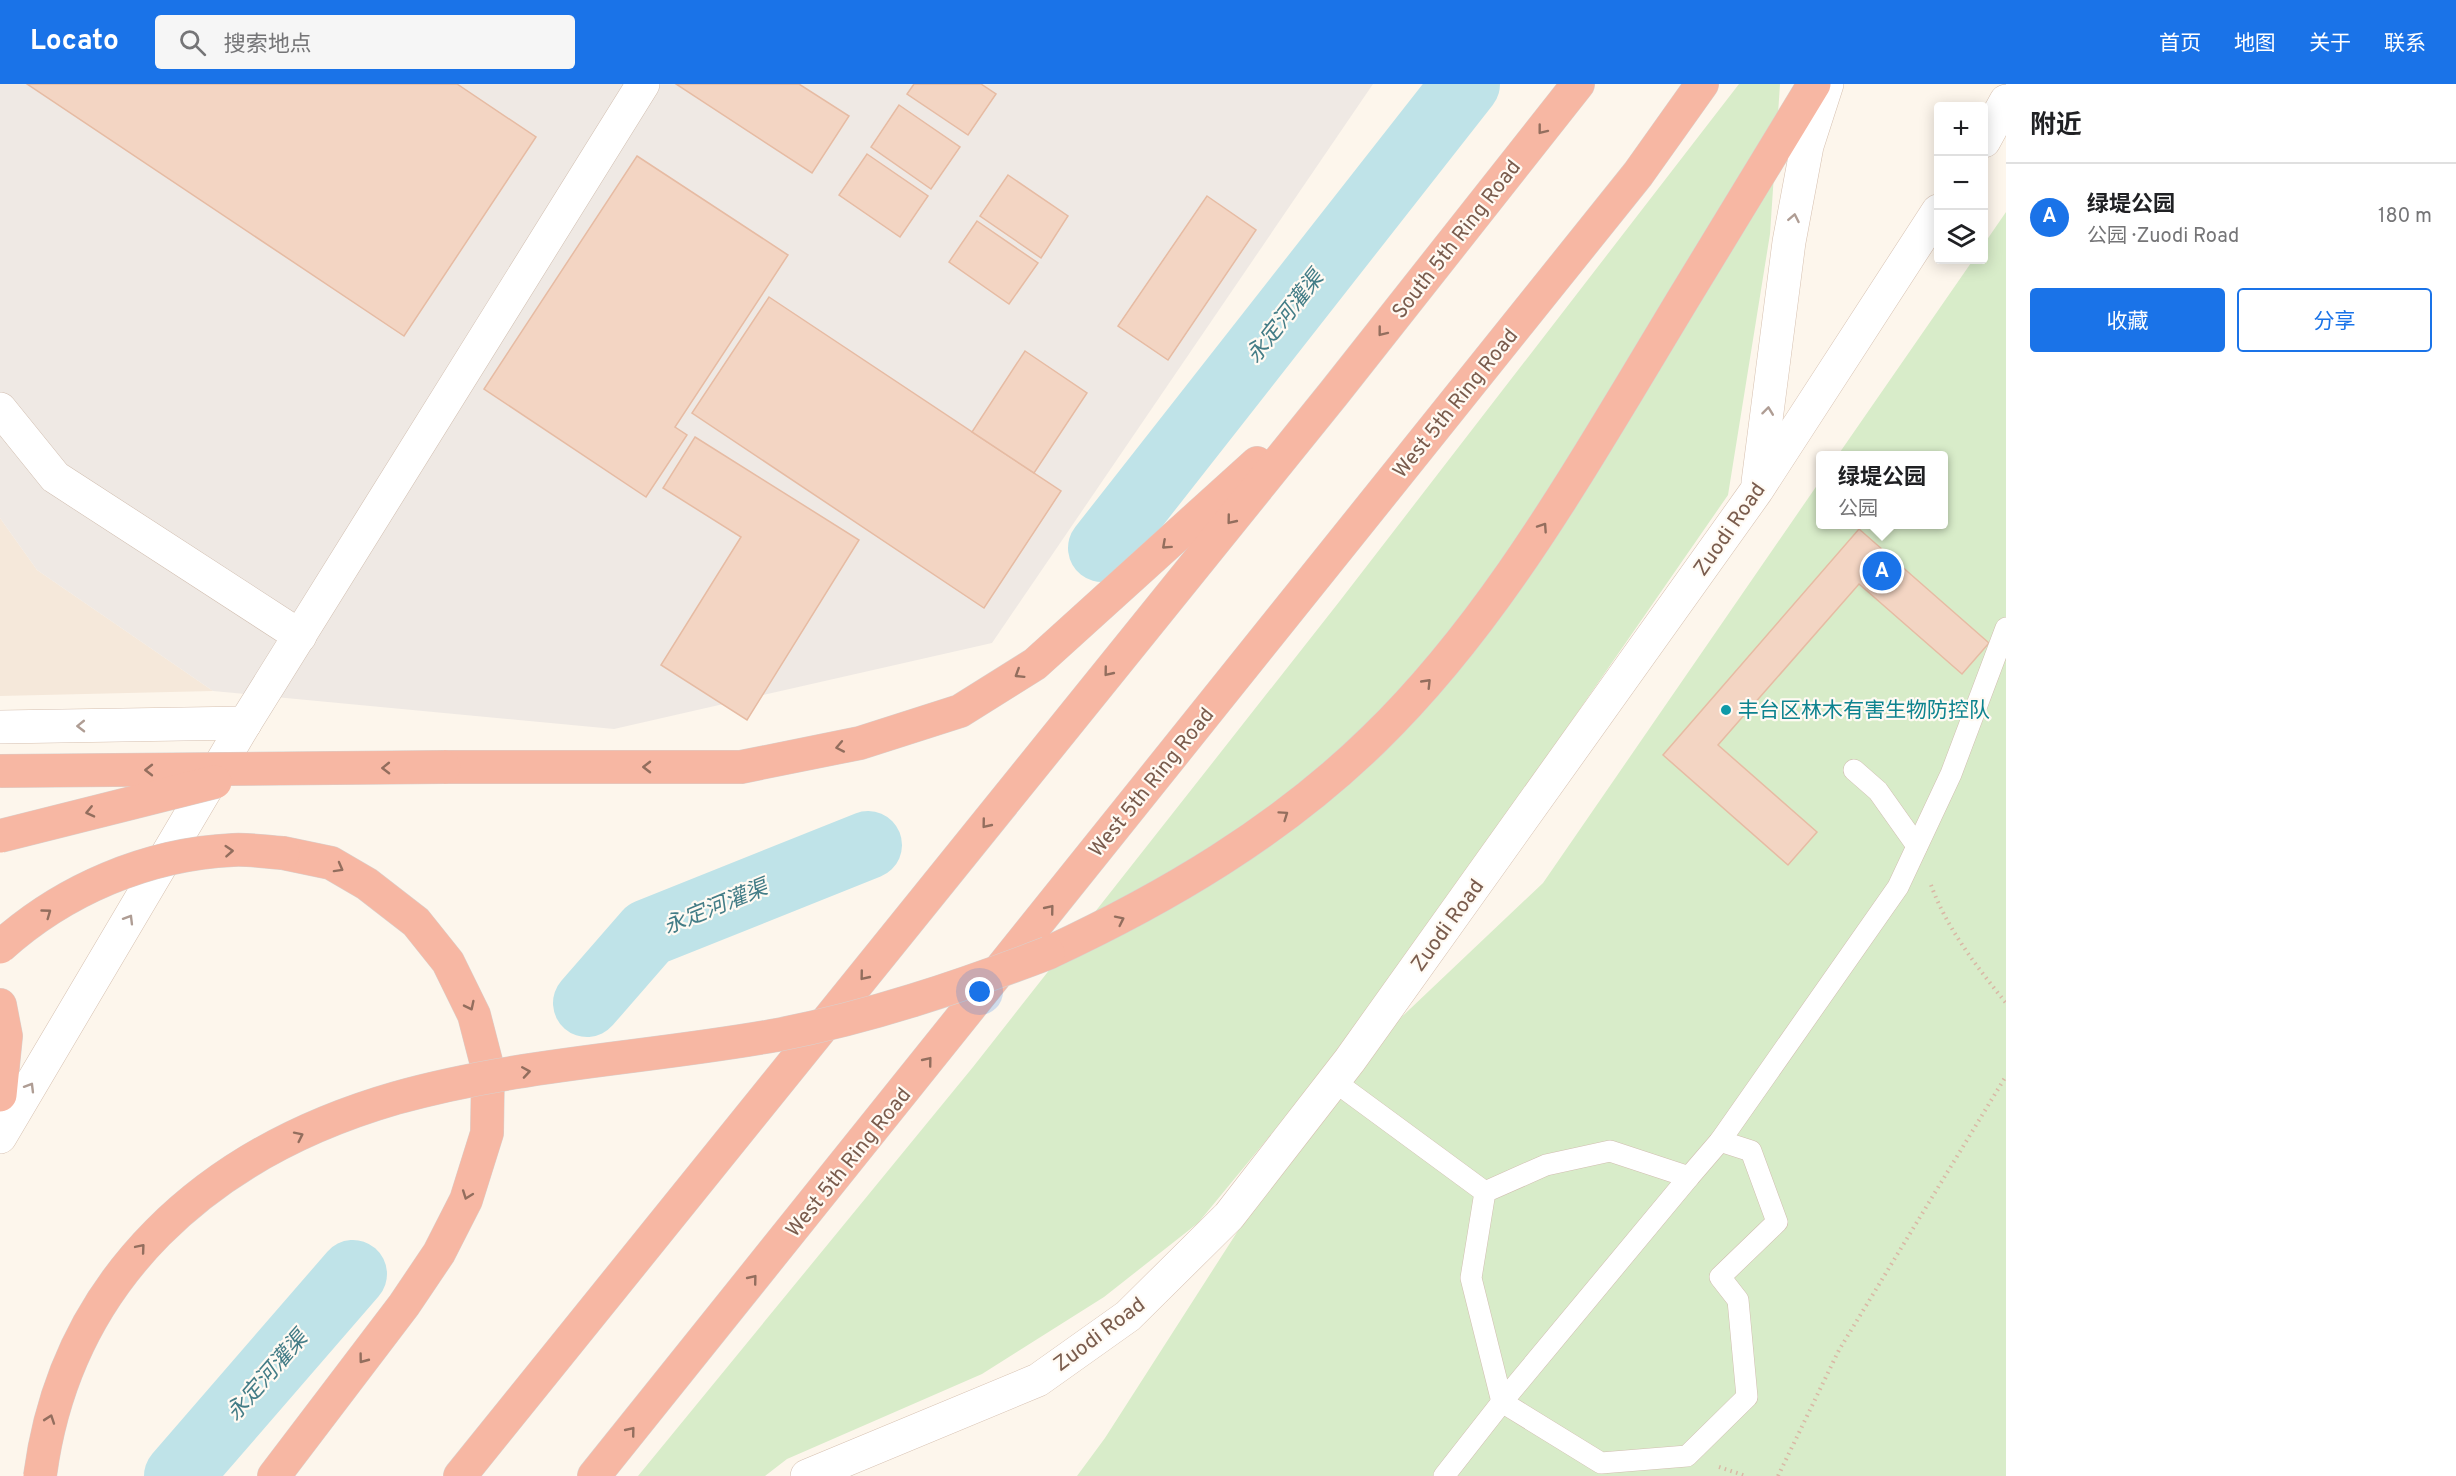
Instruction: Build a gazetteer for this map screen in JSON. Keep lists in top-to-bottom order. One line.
{"streets":{"highway":["South 5th Ring Road","West 5th Ring Road"],"main road":["Zuodi Road"]},"water":["永定河灌渠"],"places":["丰台区林木有害生物防控队"],"page":{"header":"Locato","search":"搜索地点","nav":["首页","地图","关于","联系"],"heading":"附近","map_buttons":["+","−"],"list":[{"mark":"A","name":"绿堤公园","note":"公园 · Zuodi Road","value":"180 m"}],"buttons":["收藏","分享"],"popup":["绿堤公园","公园"],"pins":"A"}}
